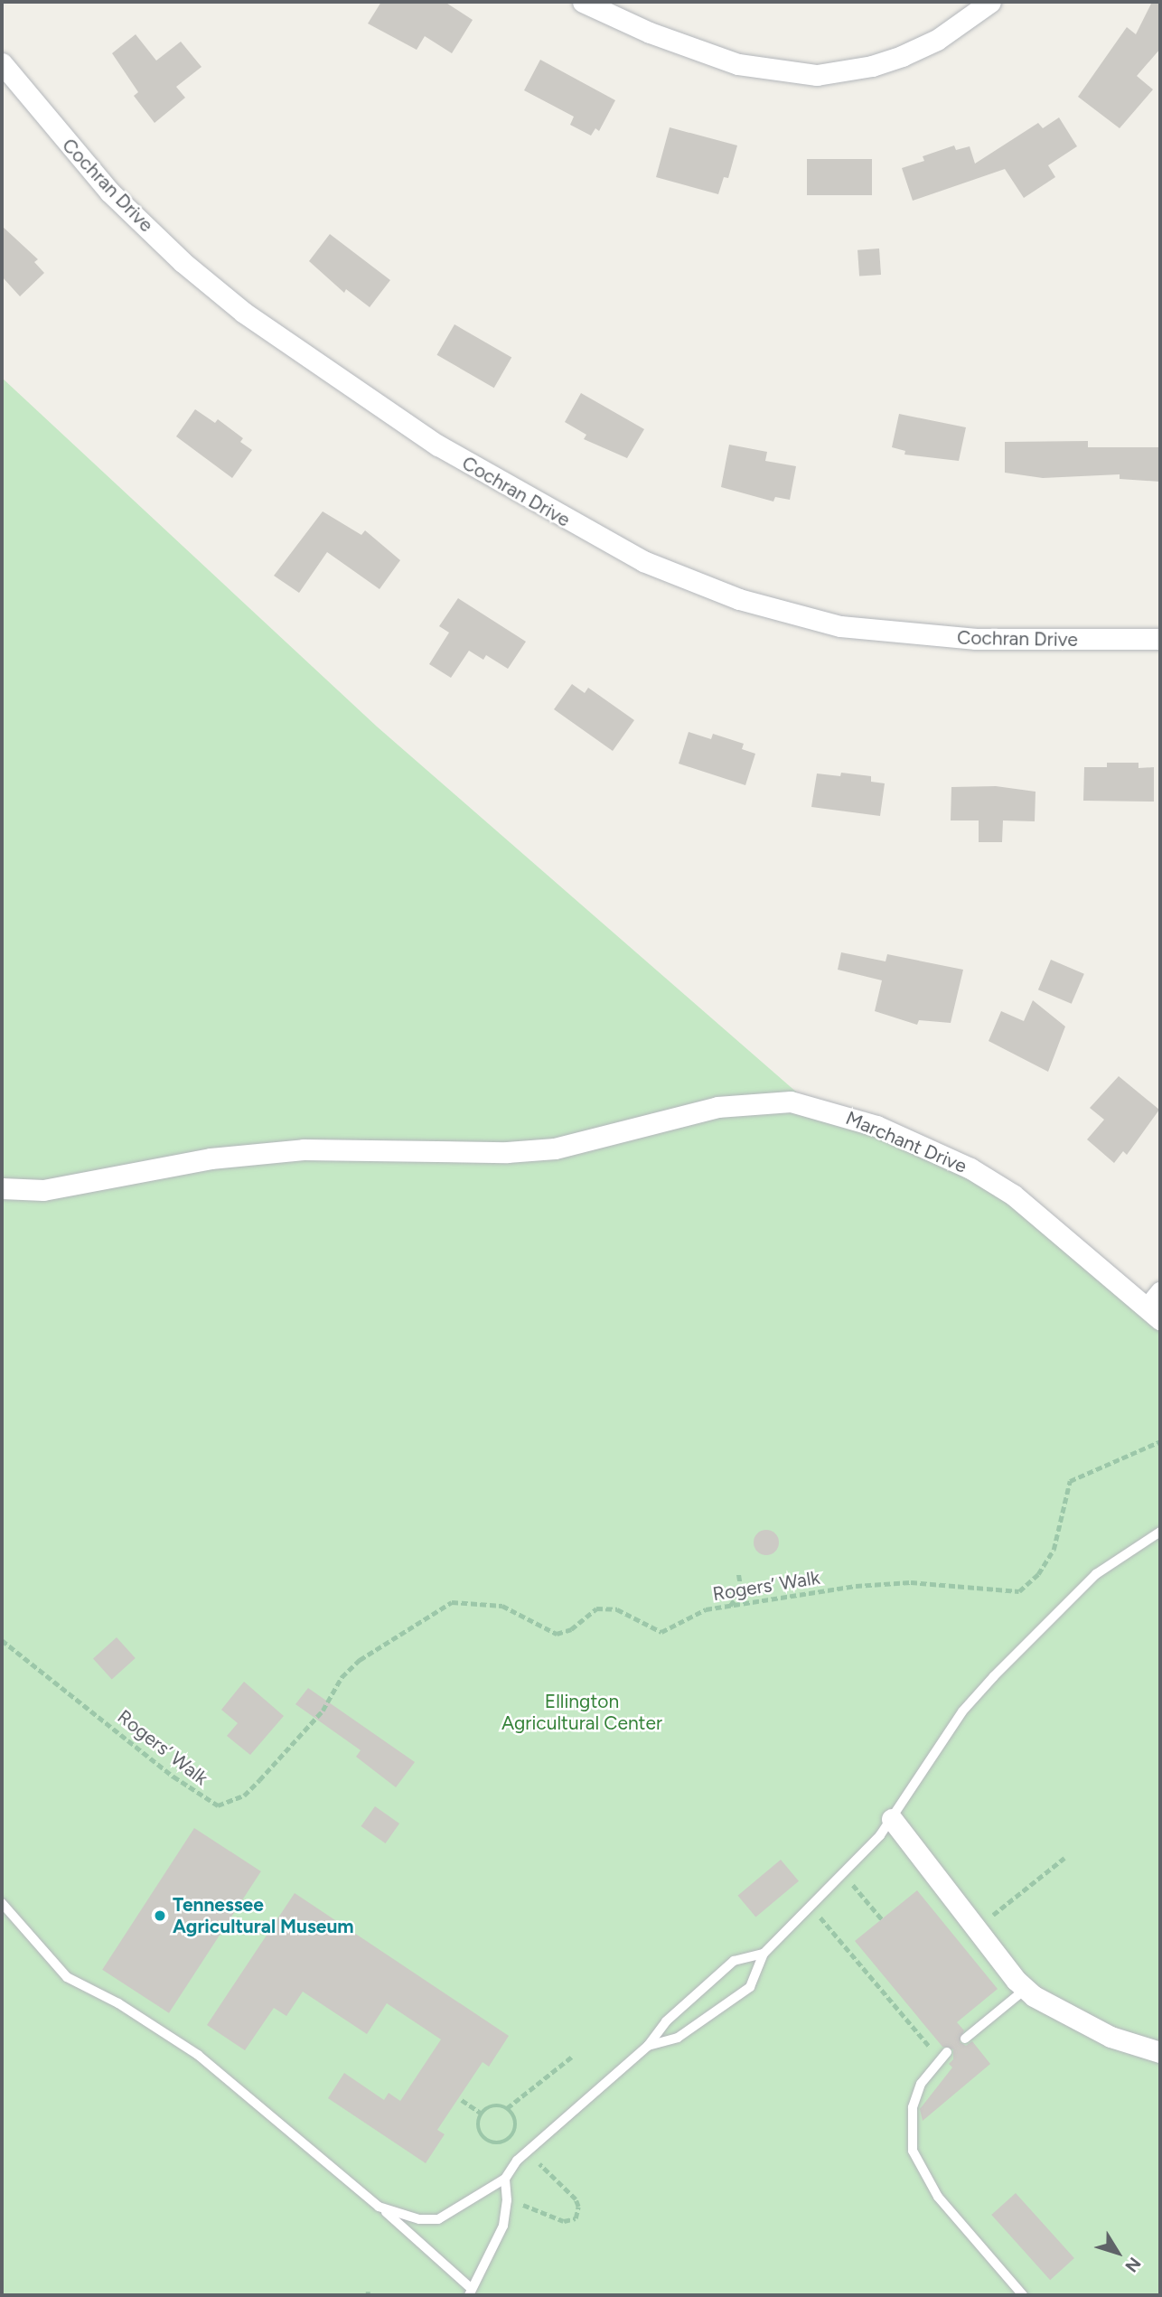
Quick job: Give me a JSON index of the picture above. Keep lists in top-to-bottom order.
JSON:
{
  "streets": {
    "street": ["Cochran Drive", "Marchant Drive"],
    "path": ["Rogers’ Walk"]
  },
  "parks": ["Ellington Agricultural Center"],
  "places": ["Tennessee Agricultural Museum"],
  "north": "bottom right"
}
